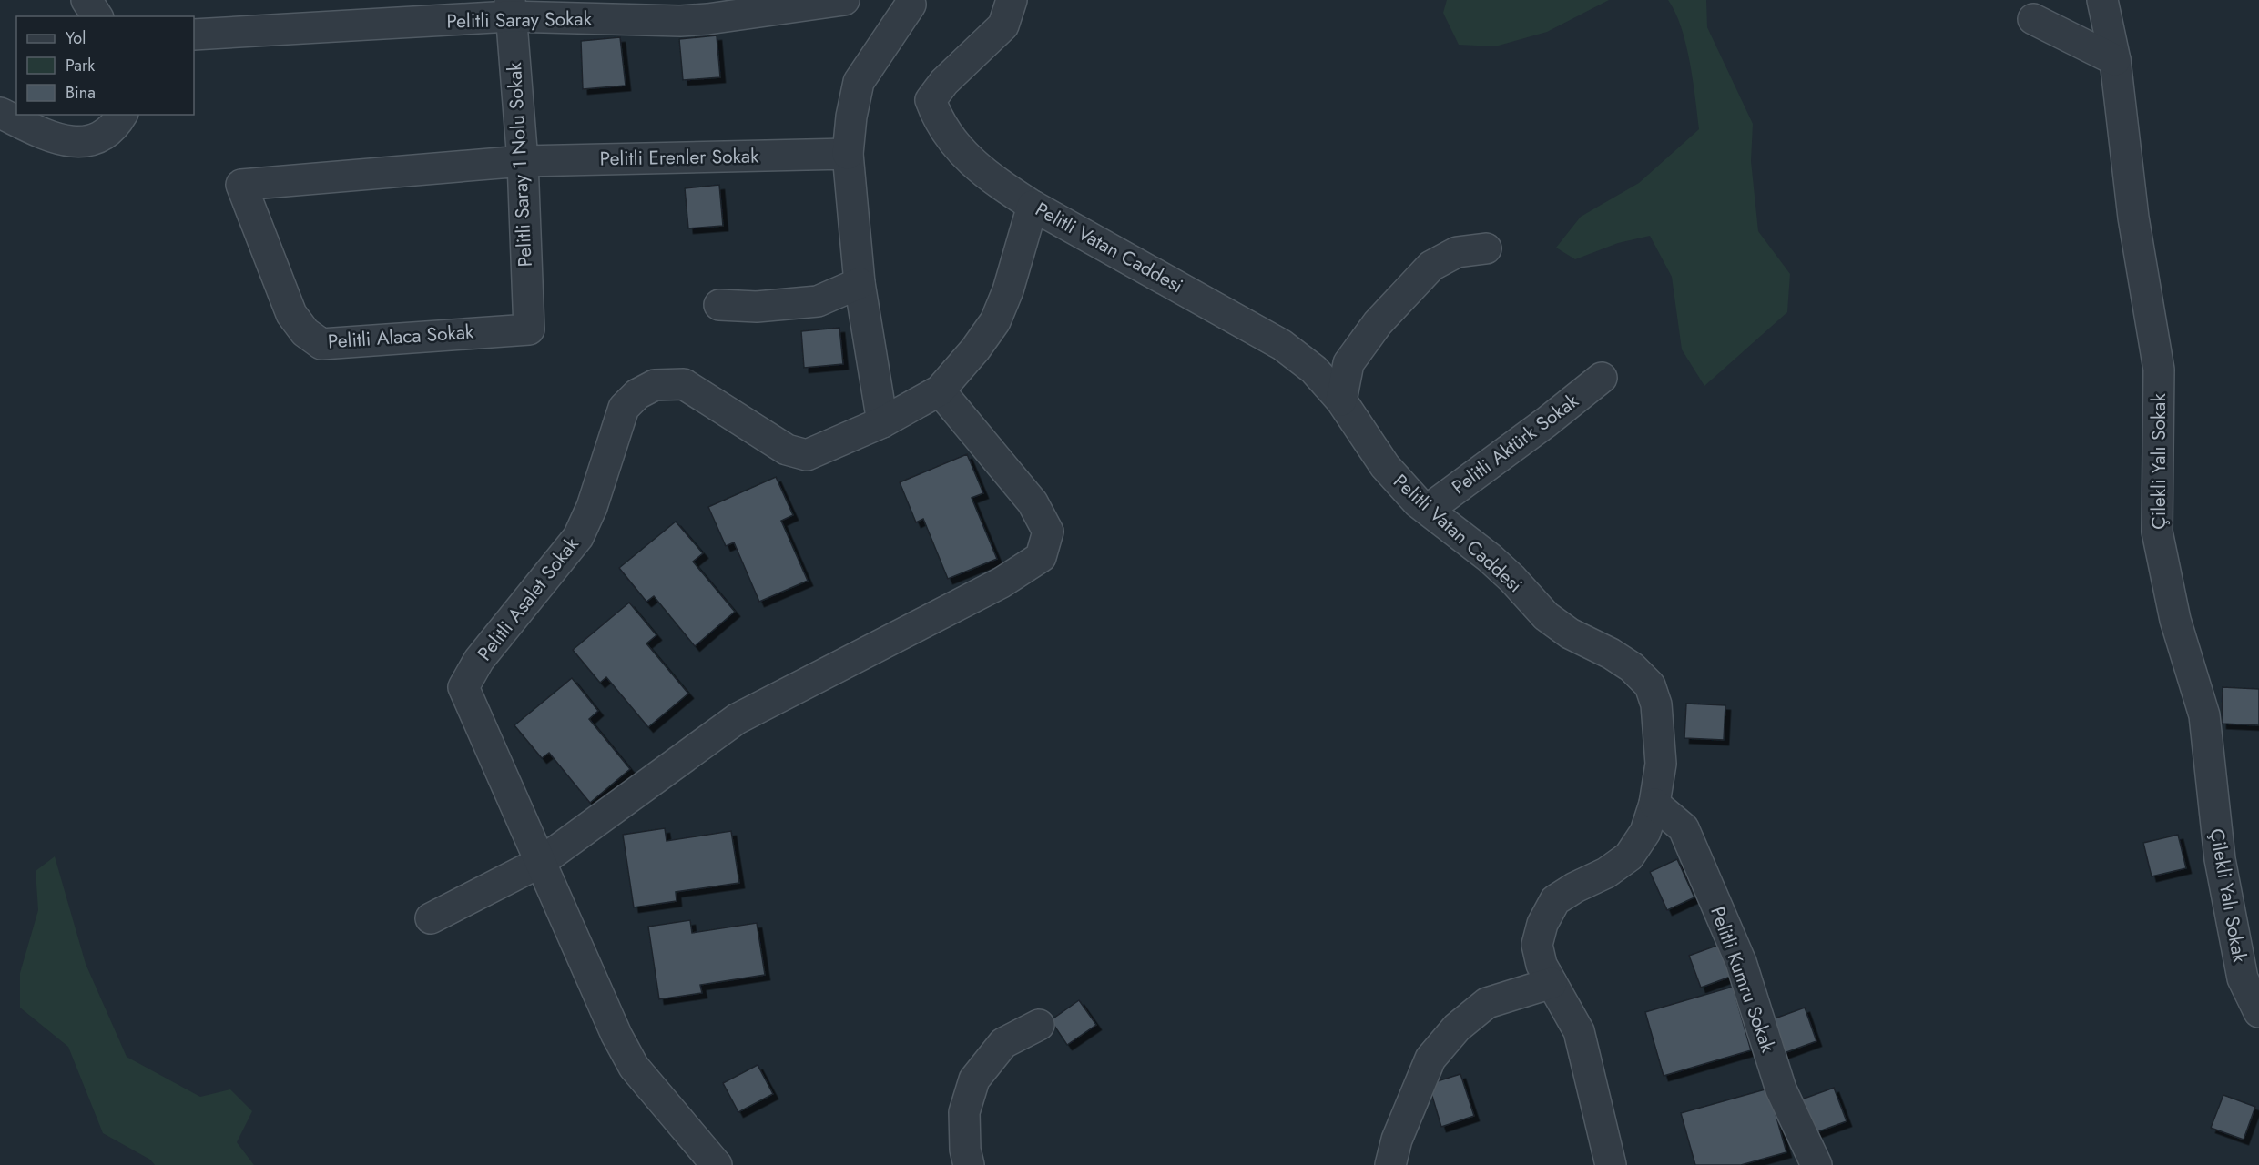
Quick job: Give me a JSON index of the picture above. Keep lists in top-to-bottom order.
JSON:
{
  "streets": {
    "street": [
      "Pelitli Saray Sokak",
      "Pelitli Erenler Sokak",
      "Pelitli Saray 1 Nolu Sokak",
      "Pelitli Vatan Caddesi",
      "Pelitli Alaca Sokak",
      "Pelitli Aktürk Sokak",
      "Çilekli Yalı Sokak",
      "Pelitli Asalet Sokak",
      "Pelitli Kumru Sokak"
    ]
  },
  "crossings": [
    ["Pelitli Saray Sokak", "Pelitli Saray 1 Nolu Sokak"],
    ["Pelitli Erenler Sokak", "Pelitli Saray 1 Nolu Sokak"],
    ["Pelitli Erenler Sokak", "Pelitli Alaca Sokak"],
    ["Pelitli Saray 1 Nolu Sokak", "Pelitli Alaca Sokak"],
    ["Pelitli Vatan Caddesi", "Pelitli Aktürk Sokak"],
    ["Pelitli Vatan Caddesi", "Pelitli Asalet Sokak"],
    ["Pelitli Vatan Caddesi", "Pelitli Kumru Sokak"]
  ],
  "legend": ["Yol", "Park", "Bina"]
}
